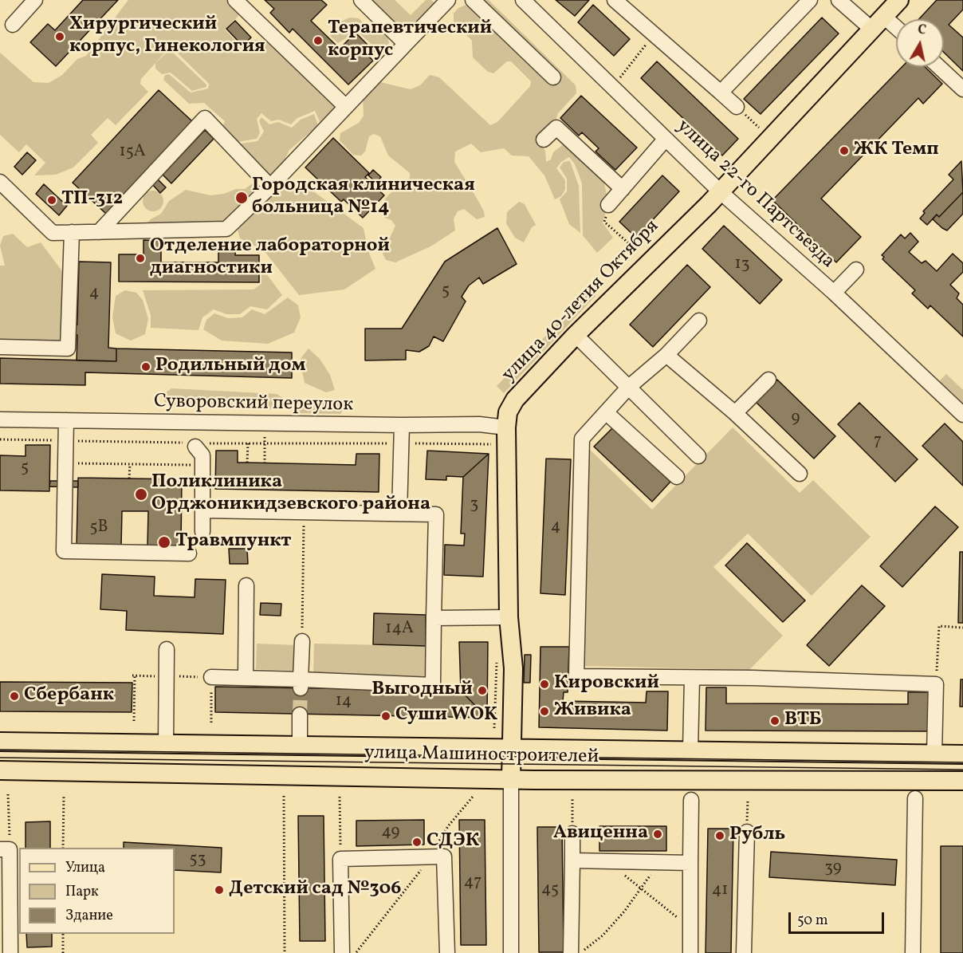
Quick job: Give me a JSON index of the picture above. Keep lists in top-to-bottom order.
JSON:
{
  "streets": {
    "main road": ["улица 40-летия Октября", "улица Машиностроителей"],
    "street": ["улица 22-го Партсъезда", "Суворовский переулок"]
  },
  "crossings": [
    ["улица 22-го Партсъезда", "улица 40-летия Октября"],
    ["улица 40-летия Октября", "Суворовский переулок"],
    ["улица 40-летия Октября", "улица Машиностроителей"]
  ],
  "places": [
    "Хирургический корпус, Гинекология",
    "Терапевтический корпус",
    "ЖК Темп",
    "Городская клиническая больница №14",
    "ТП-312",
    "Отделение лабораторной диагностики",
    "Родильный дом",
    "Поликлиника Орджоникидзевского района",
    "Травмпункт",
    "Кировский",
    "Выгодный",
    "Сбербанк",
    "Живика",
    "Суши WOK",
    "ВТБ",
    "Авиценна",
    "Рубль",
    "СДЭК",
    "Детский сад №306"
  ],
  "house_numbers": [
    "15А",
    "13",
    "5",
    "4",
    "9",
    "7",
    "5",
    "3",
    "4",
    "5В",
    "14А",
    "14",
    "49",
    "53",
    "39",
    "47",
    "45",
    "41"
  ],
  "legend": ["Улица", "Парк", "Здание"],
  "scale_bar": "50 m",
  "north": "top"
}
